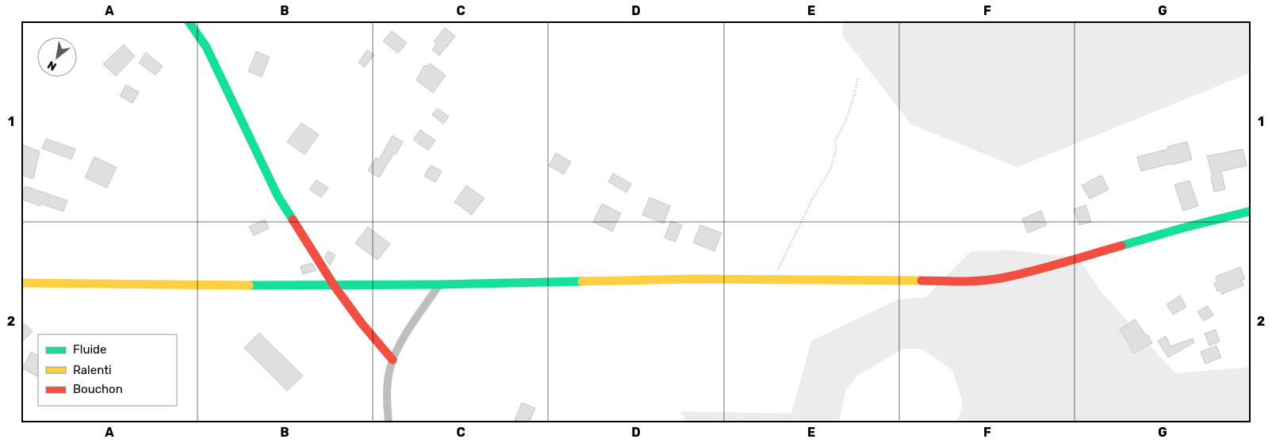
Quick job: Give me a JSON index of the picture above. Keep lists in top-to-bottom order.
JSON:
{
  "legend": ["Fluide", "Ralenti", "Bouchon"],
  "north": "bottom left",
  "grid": {
    "columns": [
      "A",
      "B",
      "C",
      "D",
      "E",
      "F",
      "G"
    ],
    "rows": ["1", "2"]
  }
}
